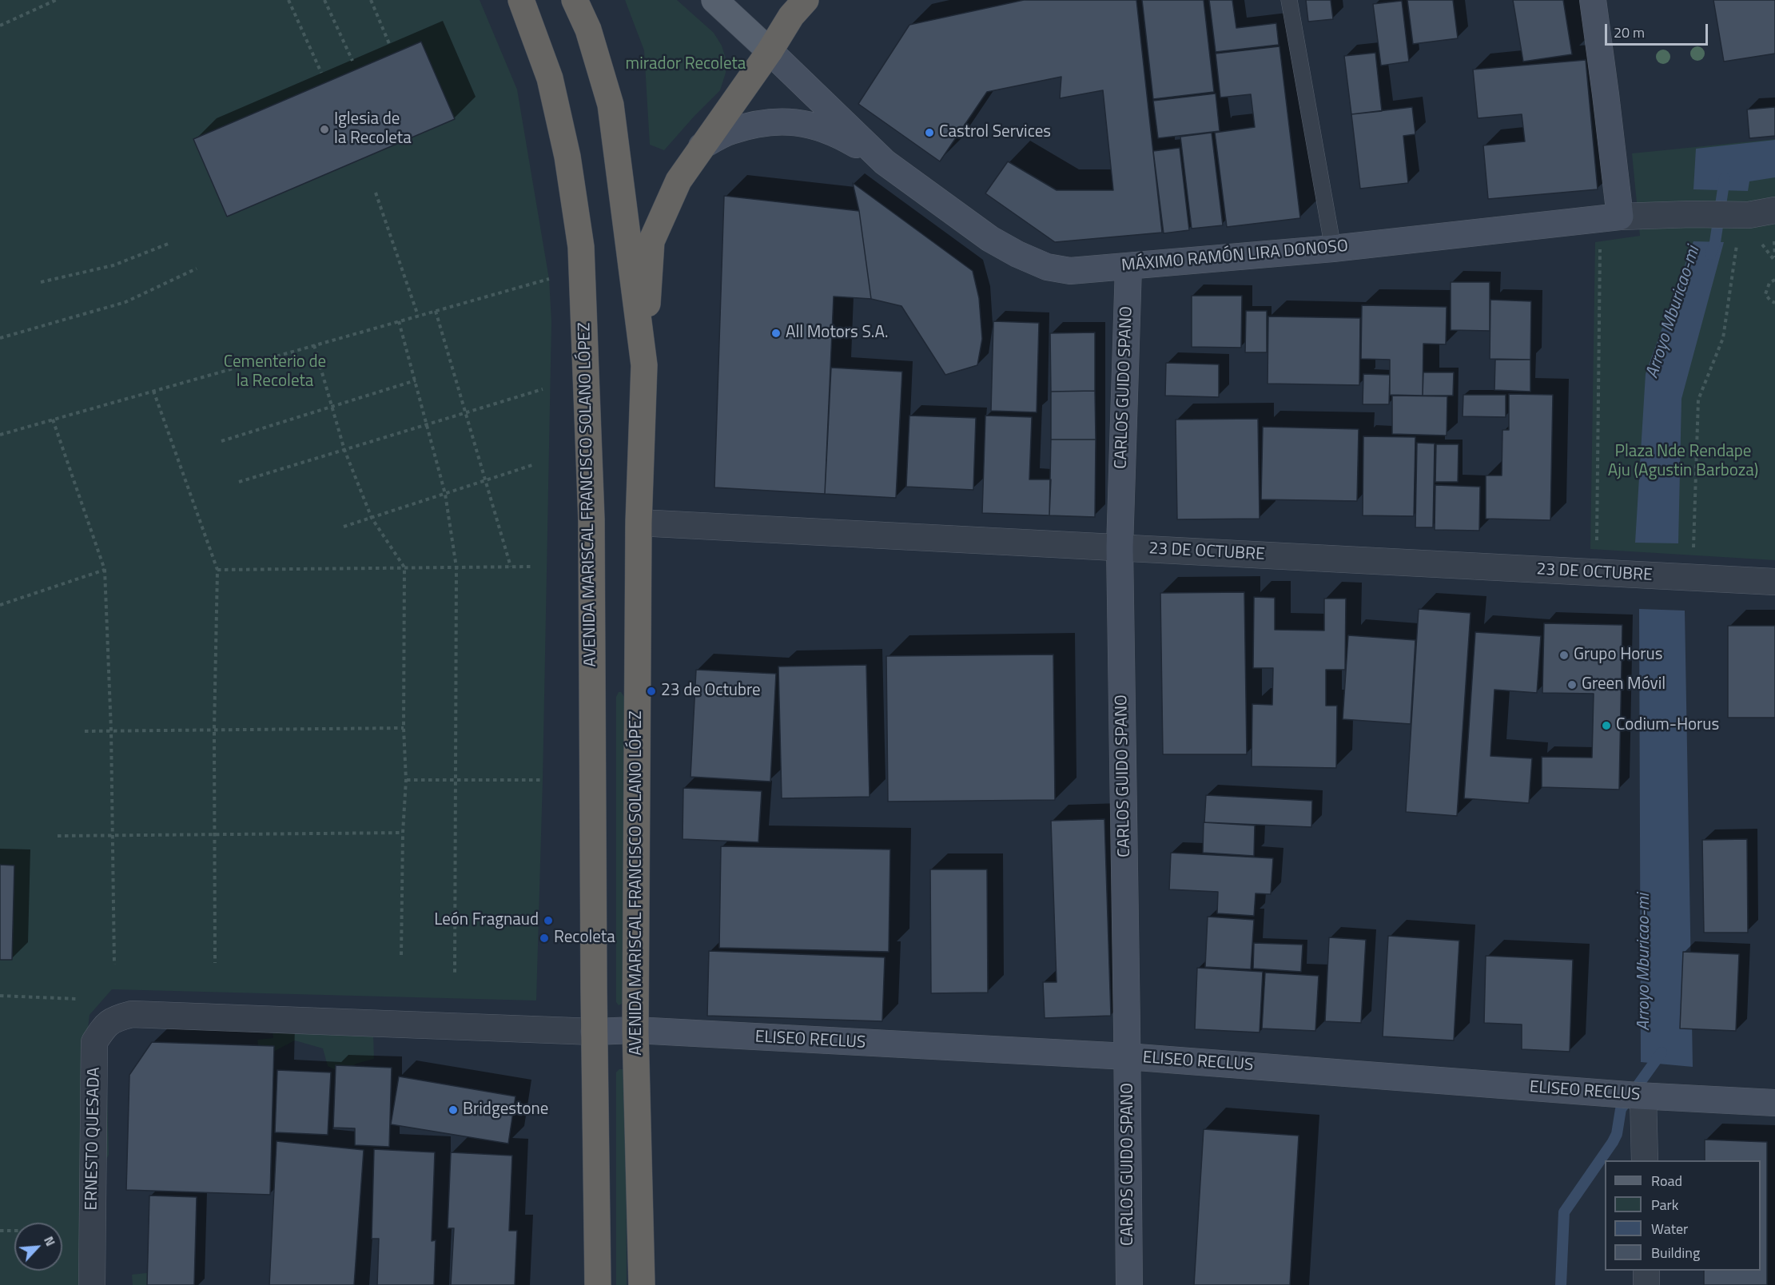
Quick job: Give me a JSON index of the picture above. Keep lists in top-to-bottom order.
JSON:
{
  "streets": {
    "highway": ["AVENIDA MARISCAL FRANCISCO SOLANO LÓPEZ"],
    "main road": ["MÁXIMO RAMÓN LIRA DONOSO", "CARLOS GUIDO SPANO", "ELISEO RECLUS"],
    "street": ["23 DE OCTUBRE", "ERNESTO QUESADA"]
  },
  "crossings": [
    ["MÁXIMO RAMÓN LIRA DONOSO", "CARLOS GUIDO SPANO"],
    ["CARLOS GUIDO SPANO", "23 DE OCTUBRE"],
    ["CARLOS GUIDO SPANO", "ELISEO RECLUS"],
    ["AVENIDA MARISCAL FRANCISCO SOLANO LÓPEZ", "23 DE OCTUBRE"],
    ["AVENIDA MARISCAL FRANCISCO SOLANO LÓPEZ", "ELISEO RECLUS"],
    ["AVENIDA MARISCAL FRANCISCO SOLANO LÓPEZ", "ERNESTO QUESADA"]
  ],
  "water": ["Arroyo Mburicao-mi"],
  "parks": ["mirador Recoleta", "Cementerio de la Recoleta", "Plaza Nde Rendape Aju (Agustin Barboza)"],
  "places": [
    "Iglesia de la Recoleta",
    "Castrol Services",
    "All Motors S.A.",
    "Grupo Horus",
    "Green Móvil",
    "23 de Octubre",
    "Codium-Horus",
    "León Fragnaud",
    "Recoleta",
    "Bridgestone"
  ],
  "legend": [
    "Road",
    "Park",
    "Water",
    "Building"
  ],
  "scale_bar": "20 m",
  "north": "top right"
}
